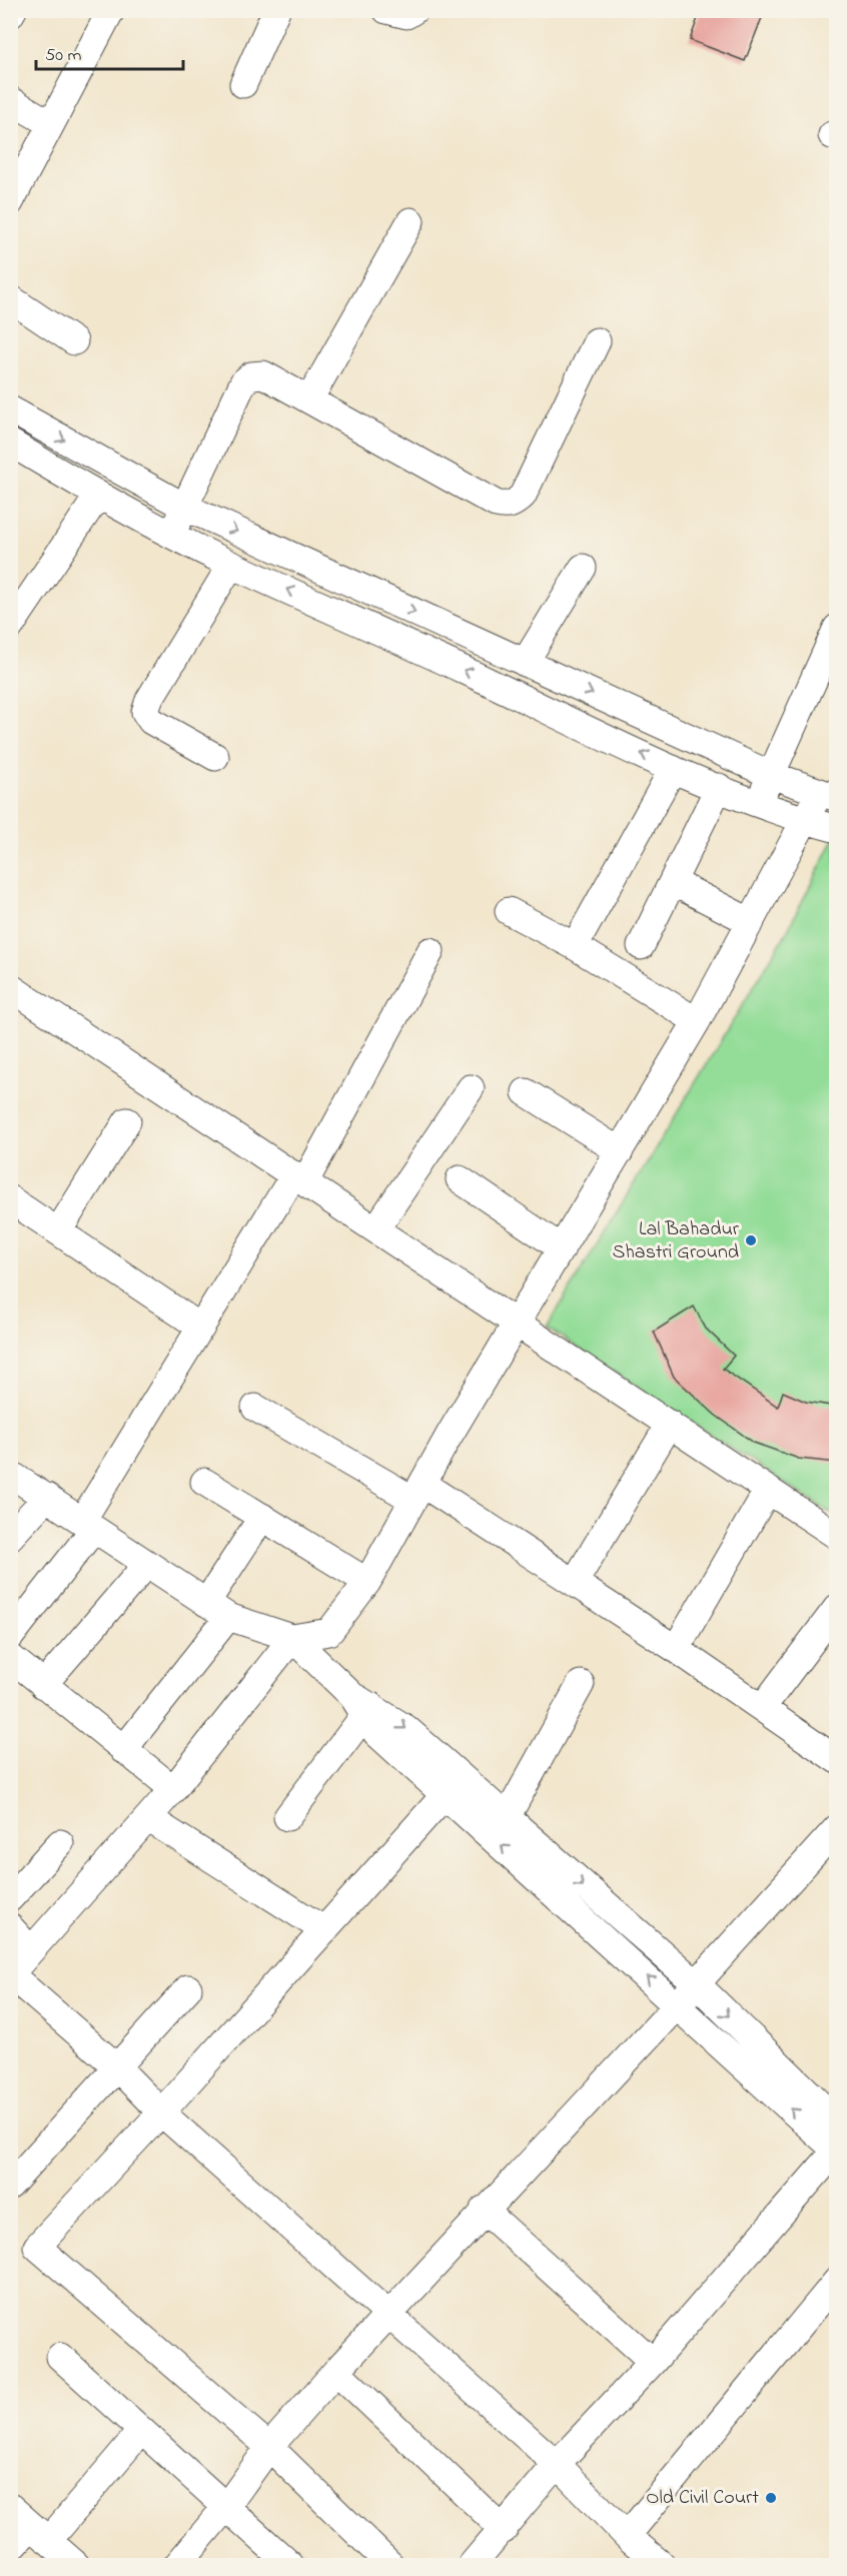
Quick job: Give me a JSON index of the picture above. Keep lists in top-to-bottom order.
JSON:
{
  "places": ["Lal Bahadur Shastri Ground", "Old Civil Court"],
  "scale_bar": "50 m"
}
